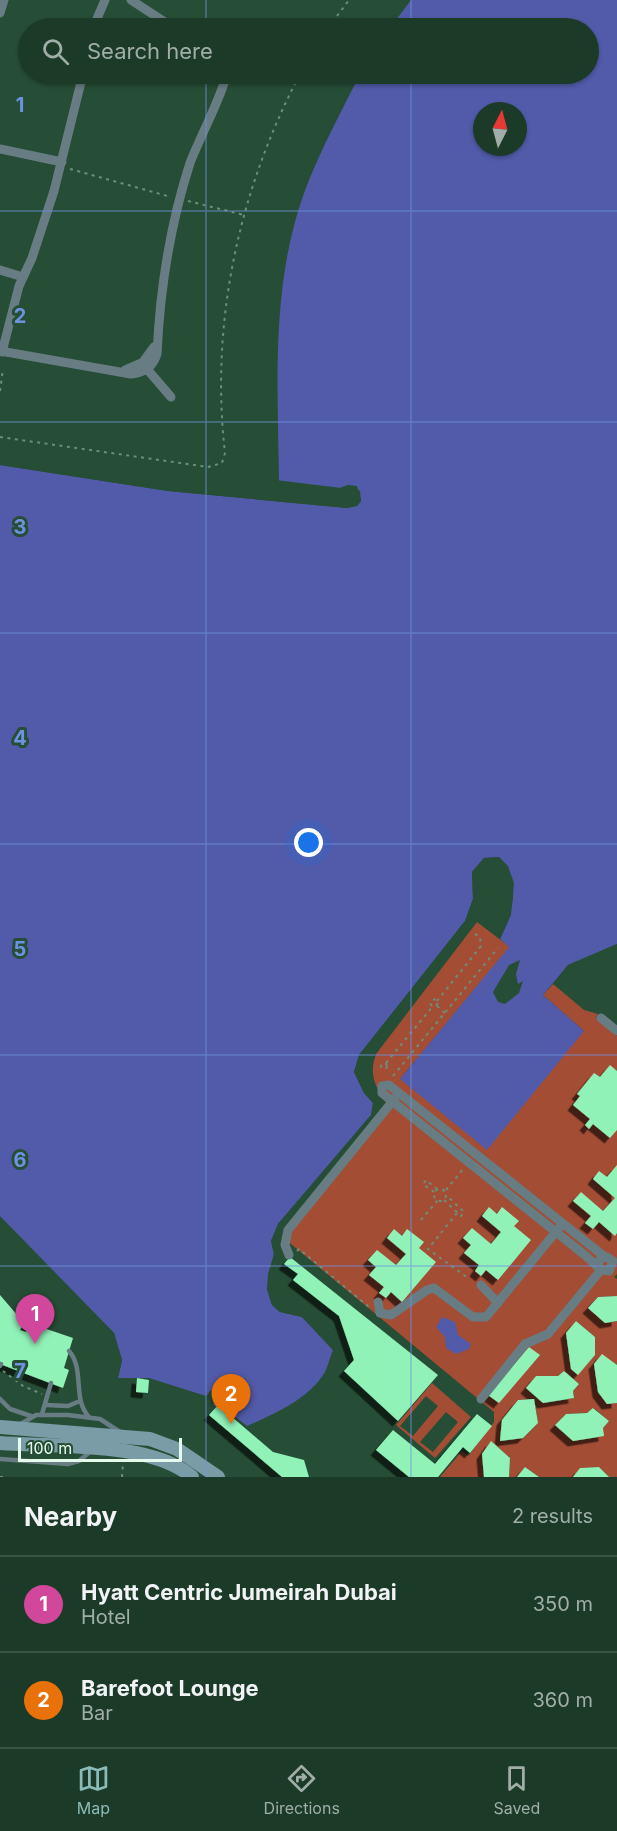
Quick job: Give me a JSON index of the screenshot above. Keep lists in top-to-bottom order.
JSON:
{
  "scale_bar": "100 m",
  "north": "top",
  "page": {
    "search": "Search here",
    "pins": ["1", "2"],
    "scale": "100 m",
    "heading": ["Nearby", "2 results"],
    "list": [
      {
        "mark": "1",
        "name": "Hyatt Centric Jumeirah Dubai",
        "note": "Hotel",
        "value": "350 m"
      },
      {
        "mark": "2",
        "name": "Barefoot Lounge",
        "note": "Bar",
        "value": "360 m"
      }
    ],
    "nav": ["Map", "Directions", "Saved"]
  },
  "grid": {
    "rows": [
      "1",
      "2",
      "3",
      "4",
      "5",
      "6",
      "7"
    ]
  }
}
